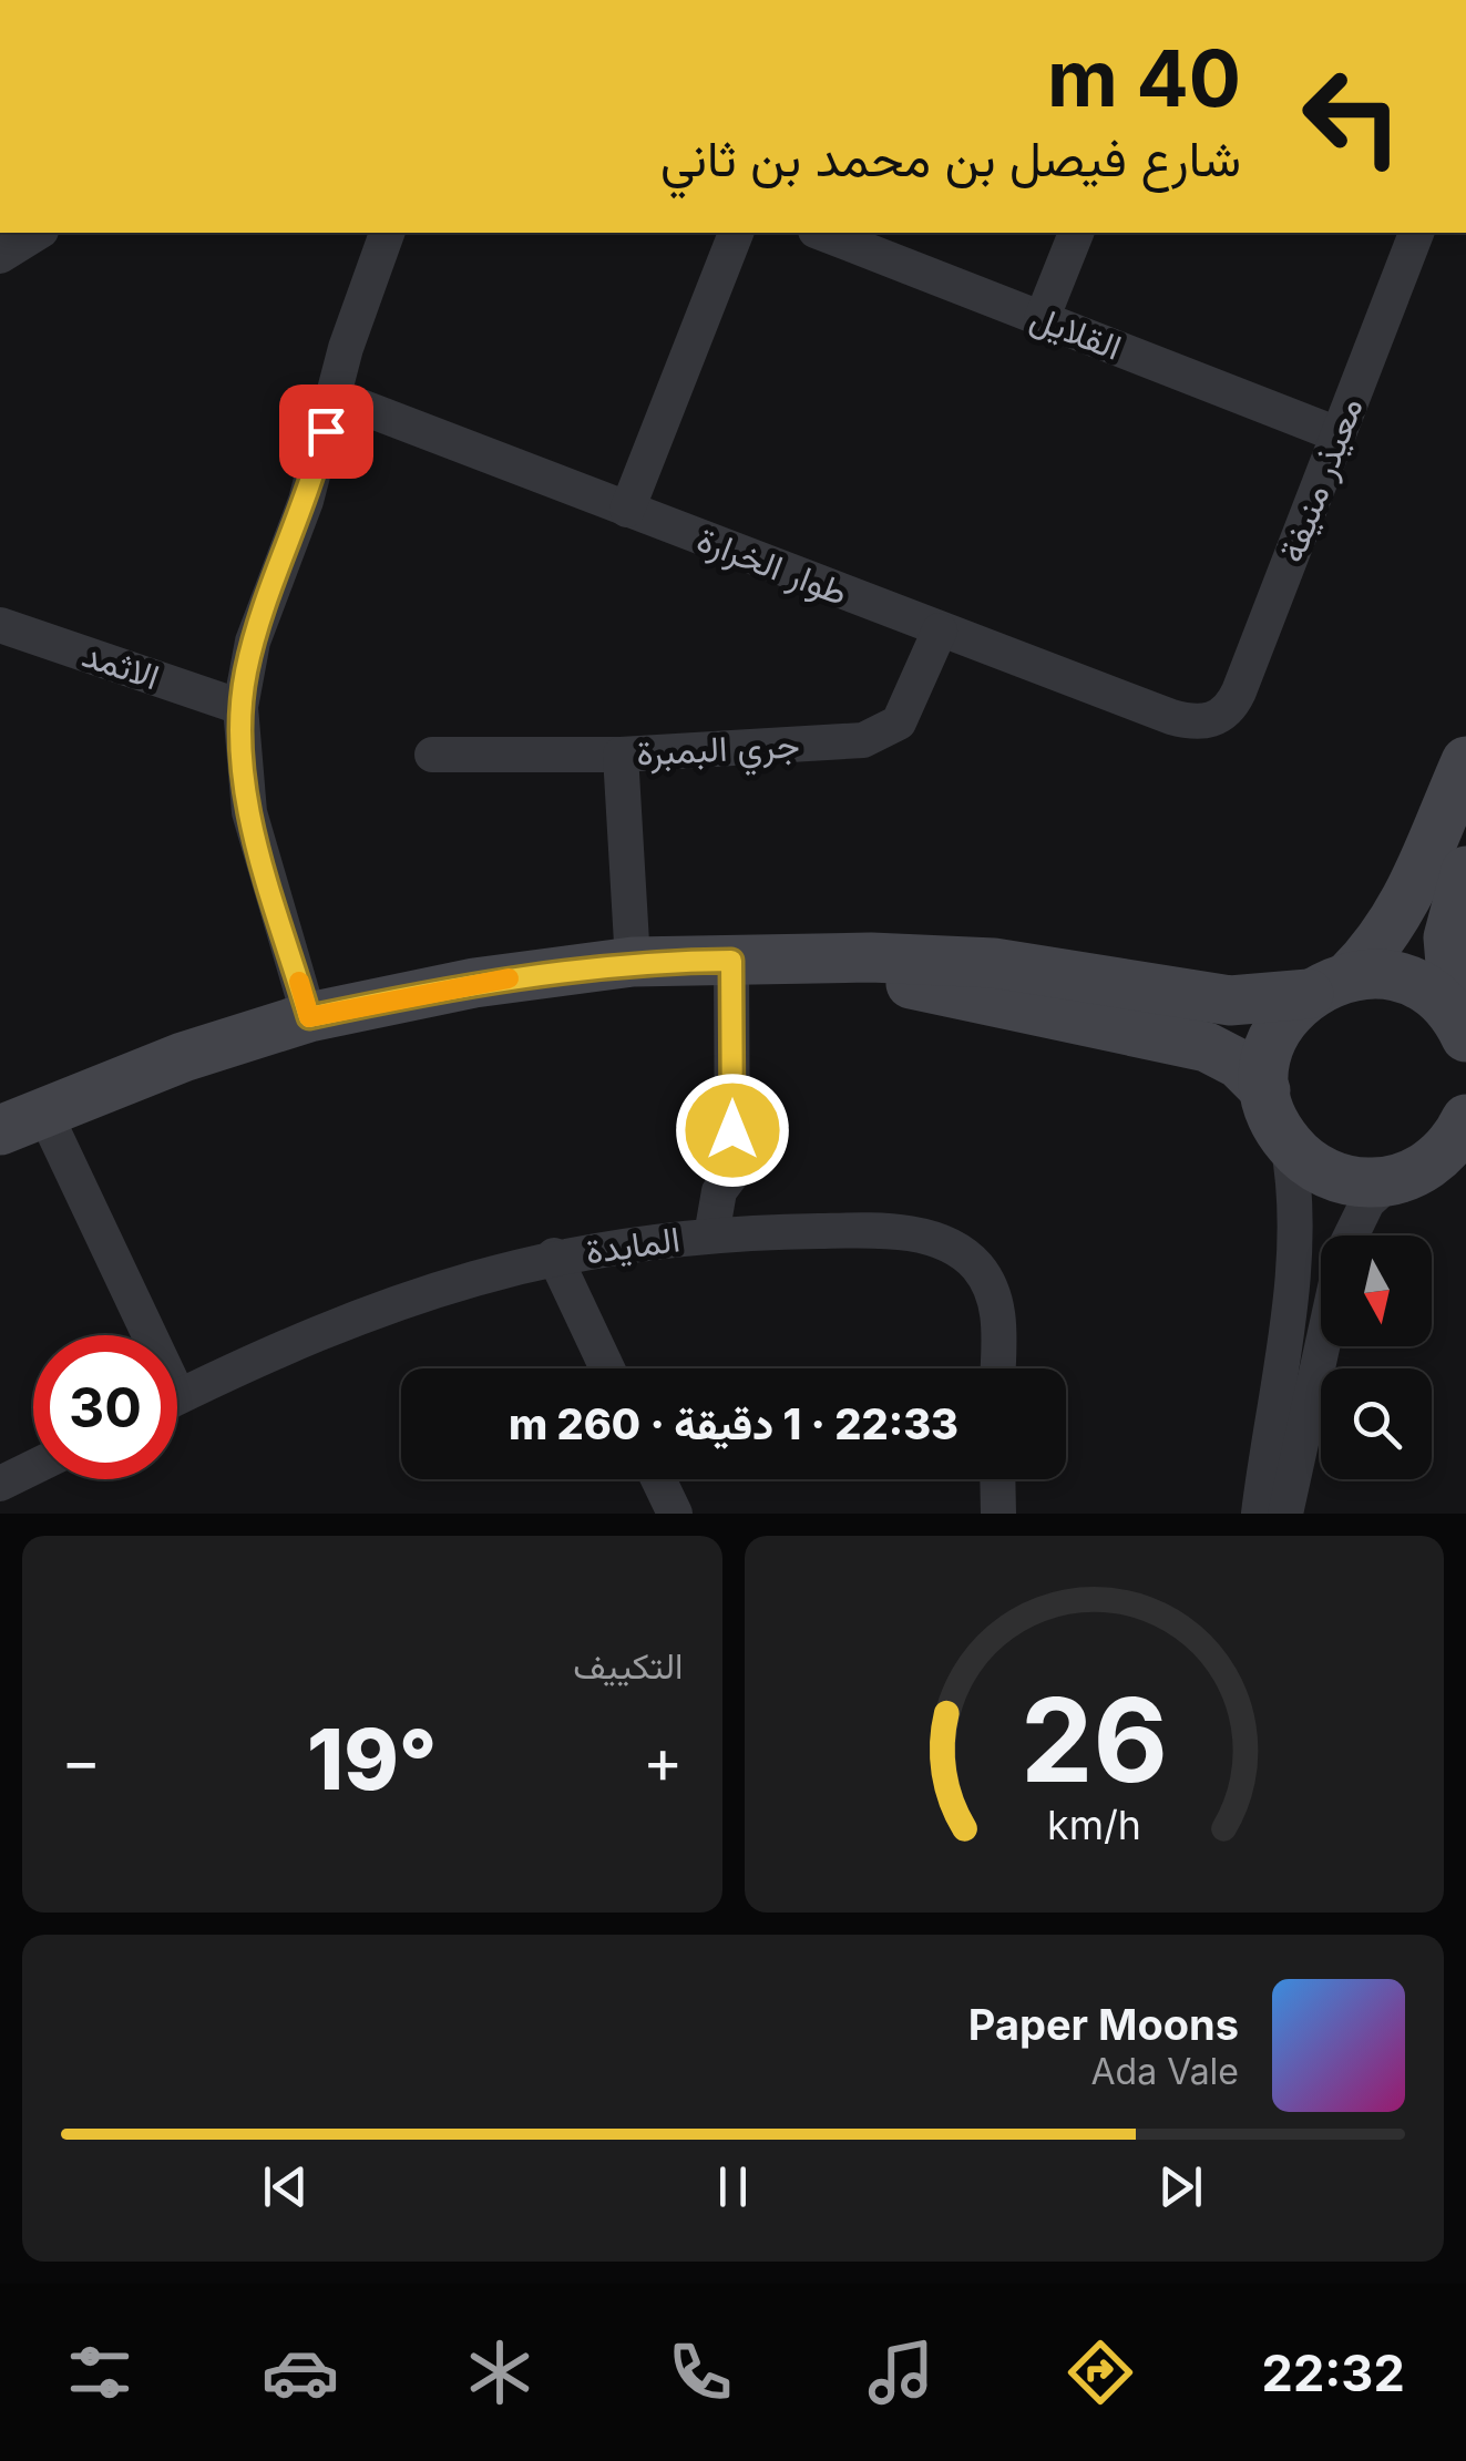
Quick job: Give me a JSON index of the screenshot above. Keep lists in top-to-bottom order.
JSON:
{
  "streets": {
    "street": [
      "القلايل",
      "معيذر منيفة",
      "طوار الخرارة",
      "الاثمد",
      "جري البمبرة",
      "المايدة"
    ]
  },
  "crossings": [
    ["القلايل", "معيذر منيفة"],
    ["معيذر منيفة", "طوار الخرارة"],
    ["طوار الخرارة", "جري البمبرة"]
  ],
  "north": "bottom",
  "page": {
    "turn": ["40 m", "شارع فيصل بن محمد بن ثاني"],
    "limit": "30",
    "trip": "22:33 · 1 دقيقة · 260 m",
    "tile": "التكييف",
    "heat": ["−", "19°", "+"],
    "song": ["Paper Moons", "Ada Vale"],
    "tabs": "22:32",
    "gauge": ["26", "km/h"]
  }
}
